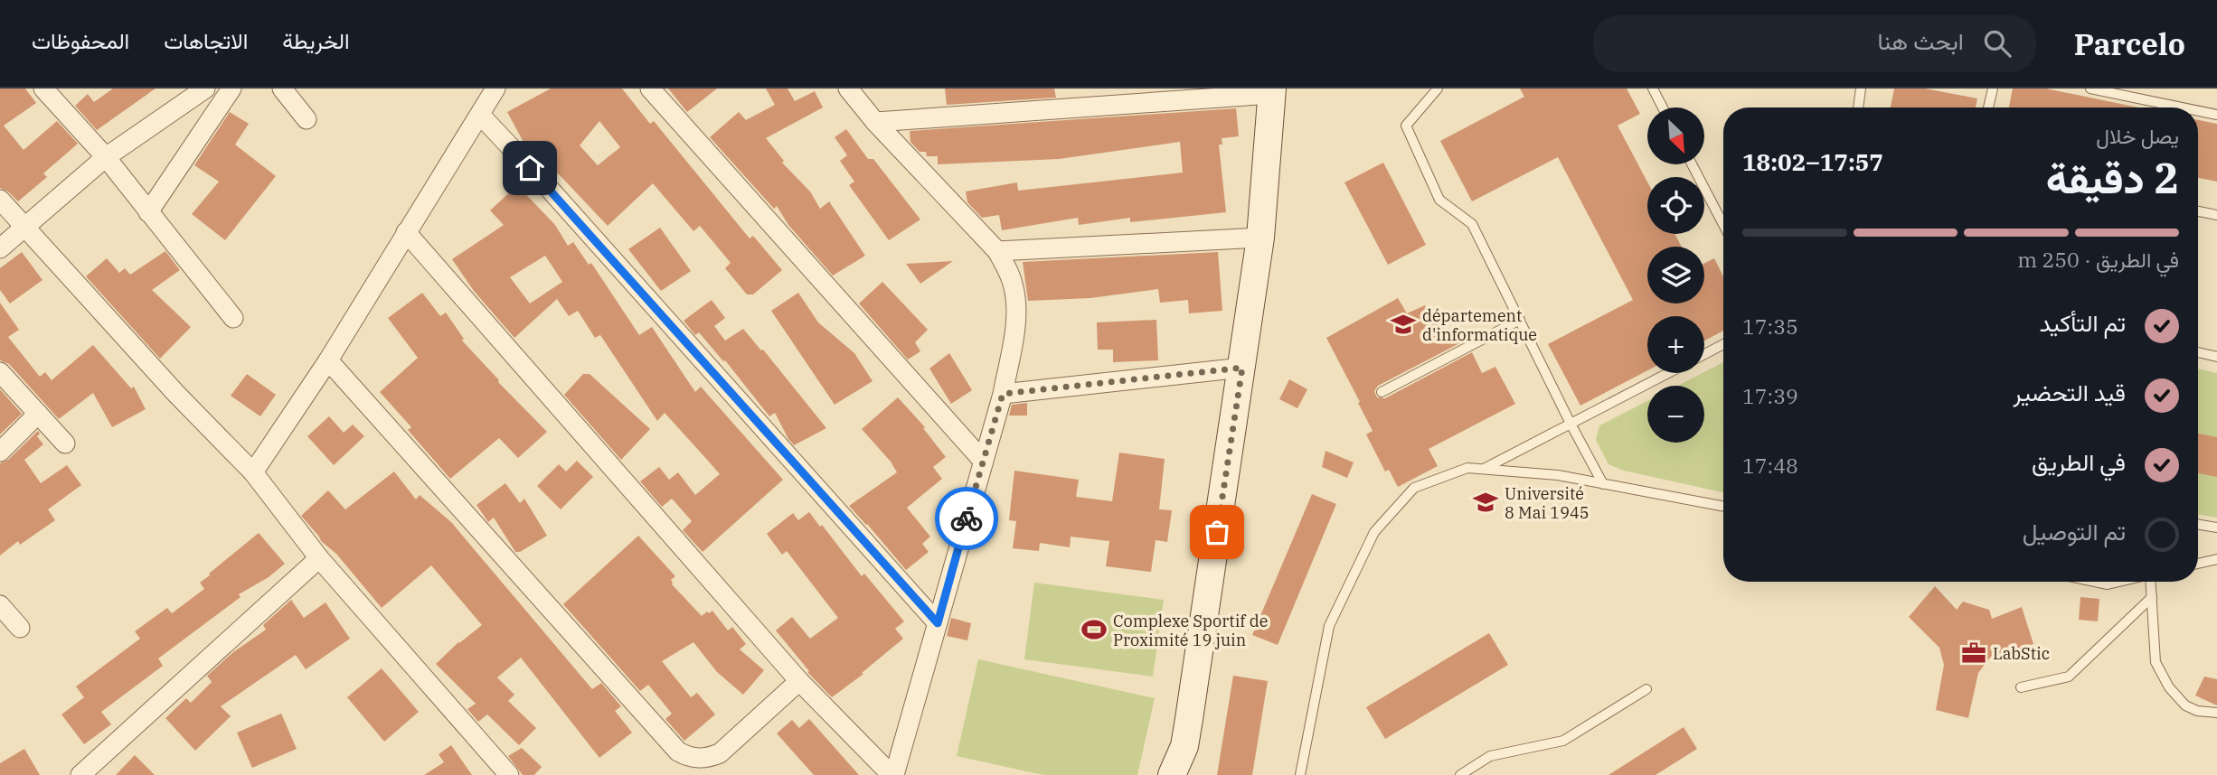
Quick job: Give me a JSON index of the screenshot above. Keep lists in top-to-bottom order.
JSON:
{
  "places": {
    "school or university": ["département d'informatique", "Université 8 Mai 1945"],
    "sports": ["Complexe Sportif de Proximité 19 juin"],
    "office": ["LabStic"]
  },
  "north": "bottom right",
  "page": {
    "header": "Parcelo",
    "search": "ابحث هنا",
    "nav": ["الخريطة", "الاتجاهات", "المحفوظات"],
    "map_buttons": ["+", "−"],
    "heading": ["2 دقيقة", "يصل خلال", "17:57–18:02"],
    "bar": "في الطريق · 250 m",
    "list": [
      ["تم التأكيد", "17:35"],
      ["قيد التحضير", "17:39"],
      ["في الطريق", "17:48"],
      "تم التوصيل"
    ]
  }
}
